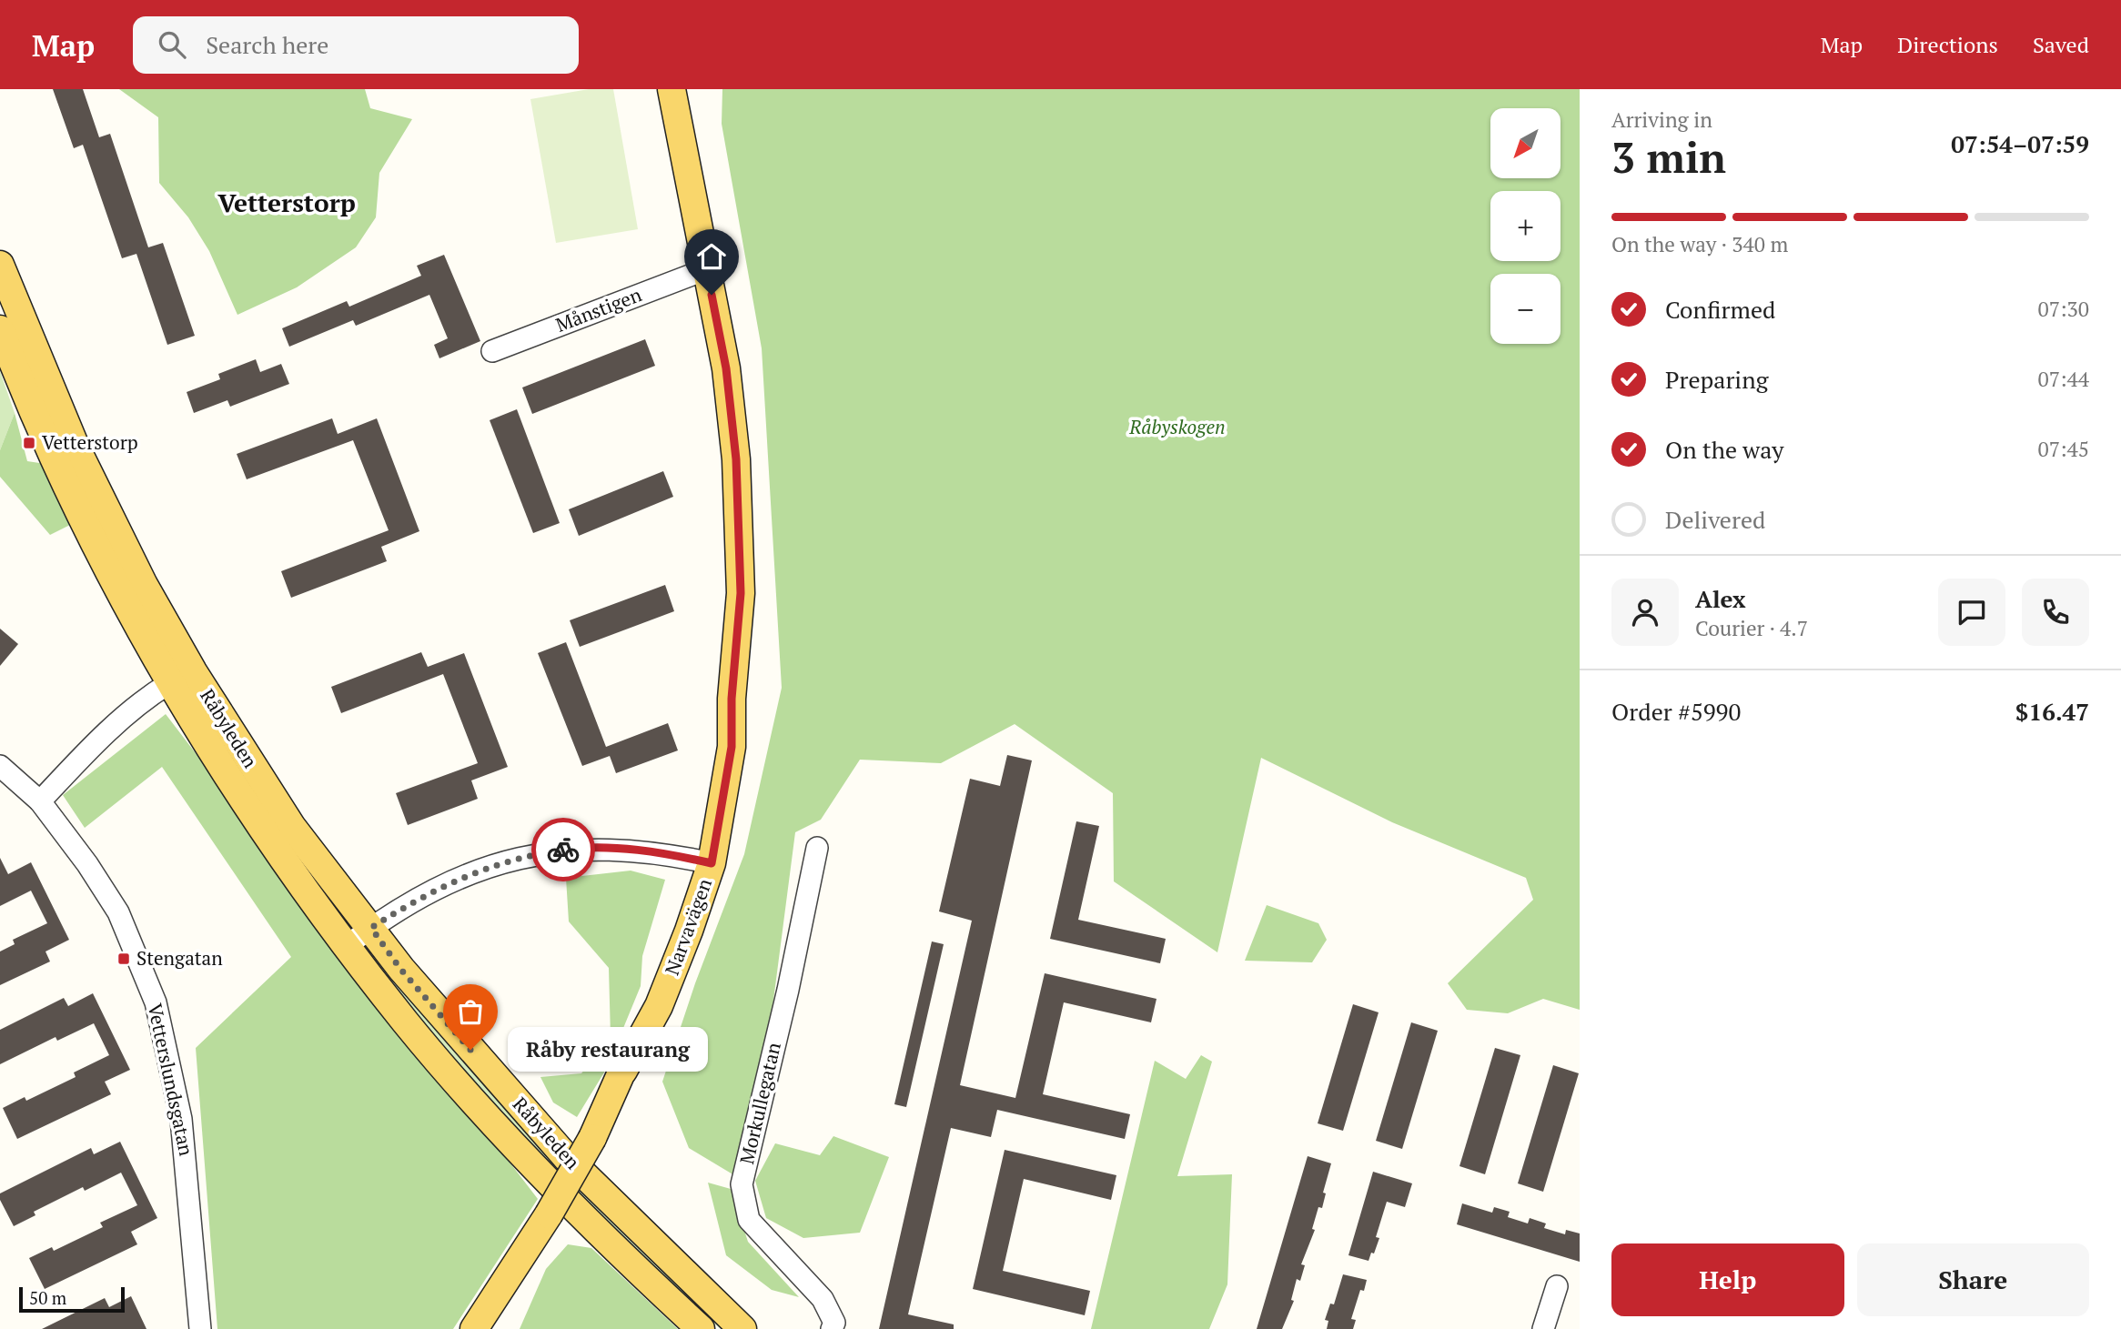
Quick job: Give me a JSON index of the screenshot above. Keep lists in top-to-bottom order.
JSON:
{
  "streets": {
    "main road": ["Råbyleden", "Narvavägen"],
    "street": ["Månstigen", "Vetterslundsgatan", "Morkullegatan"]
  },
  "crossings": [
    ["Månstigen", "Narvavägen"]
  ],
  "districts": ["Vetterstorp"],
  "parks": ["Råbyskogen"],
  "places": {
    "transit": ["Vetterstorp", "Stengatan"],
    "other": ["Råby restaurang"]
  },
  "scale_bar": "50 m",
  "north": "bottom left",
  "page": {
    "header": "Map",
    "search": "Search here",
    "nav": ["Map", "Directions", "Saved"],
    "heading": ["3 min", "Arriving in", "07:54–07:59"],
    "panel": [
      "Alex",
      "Courier · 4.7",
      "Order #5990",
      "$16.47"
    ],
    "map_buttons": ["+", "−"],
    "bar": "On the way · 340 m",
    "list": [
      ["Confirmed", "07:30"],
      ["Preparing", "07:44"],
      ["On the way", "07:45"],
      "Delivered"
    ],
    "bubble": "Råby restaurang",
    "buttons": ["Help", "Share"],
    "scale": "50 m"
  }
}
